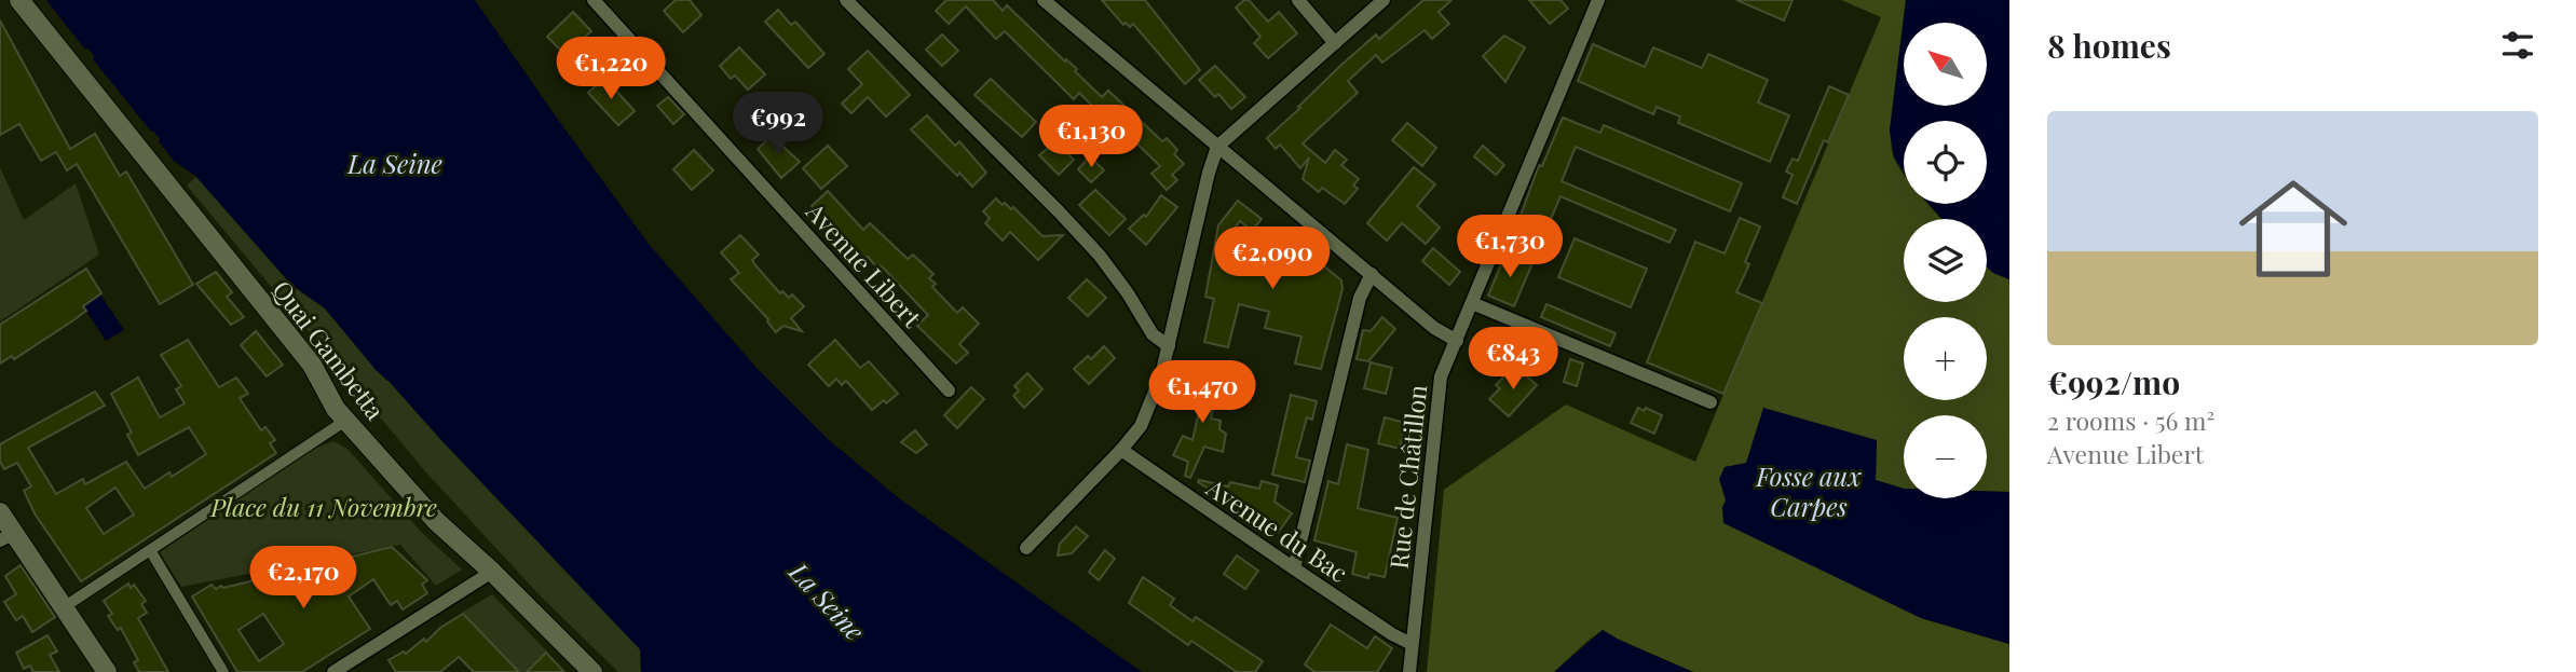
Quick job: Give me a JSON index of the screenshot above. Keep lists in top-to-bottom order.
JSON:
{
  "streets": {
    "main road": ["Quai Gambetta"],
    "street": ["Avenue Libert", "Rue de Châtillon", "Avenue du Bac"]
  },
  "crossings": [
    ["Rue de Châtillon", "Avenue du Bac"]
  ],
  "water": ["La Seine", "Fosse aux Carpes"],
  "parks": ["Place du 11 Novembre"],
  "north": "top left",
  "page": {
    "heading": "8 homes",
    "map_buttons": ["+", "−"],
    "price": [
      "€1,220",
      "€992",
      "€1,130",
      "€1,730",
      "€2,090",
      "€843",
      "€1,470",
      "€2,170"
    ],
    "list": [
      {
        "name": "€992/mo",
        "note": "2 rooms · 56 m² · Avenue Libert"
      }
    ]
  }
}
